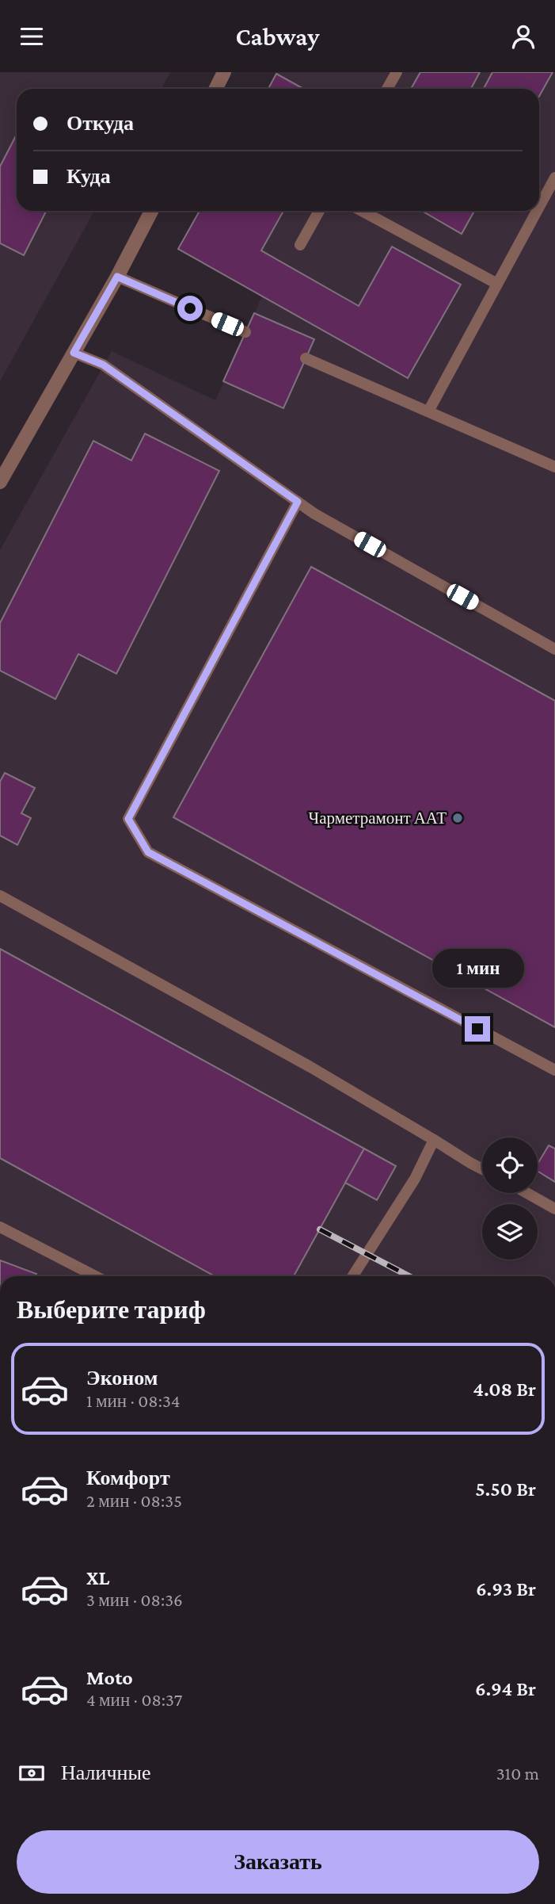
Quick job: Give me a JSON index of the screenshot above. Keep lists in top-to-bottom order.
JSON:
{
  "places": ["Чарметрамонт ААТ"],
  "page": {
    "header": "Cabway",
    "banner": ["Откуда", "Куда"],
    "bubble": "1 мин",
    "heading": "Выберите тариф",
    "list": [
      {
        "name": "Эконом",
        "note": "1 мин · 08:34",
        "value": "4.08 Br"
      },
      {
        "name": "Комфорт",
        "note": "2 мин · 08:35",
        "value": "5.50 Br"
      },
      {
        "name": "XL",
        "note": "3 мин · 08:36",
        "value": "6.93 Br"
      },
      {
        "name": "Moto",
        "note": "4 мин · 08:37",
        "value": "6.94 Br"
      }
    ],
    "pay": ["Наличные", "310 m"],
    "buttons": "Заказать"
  }
}
